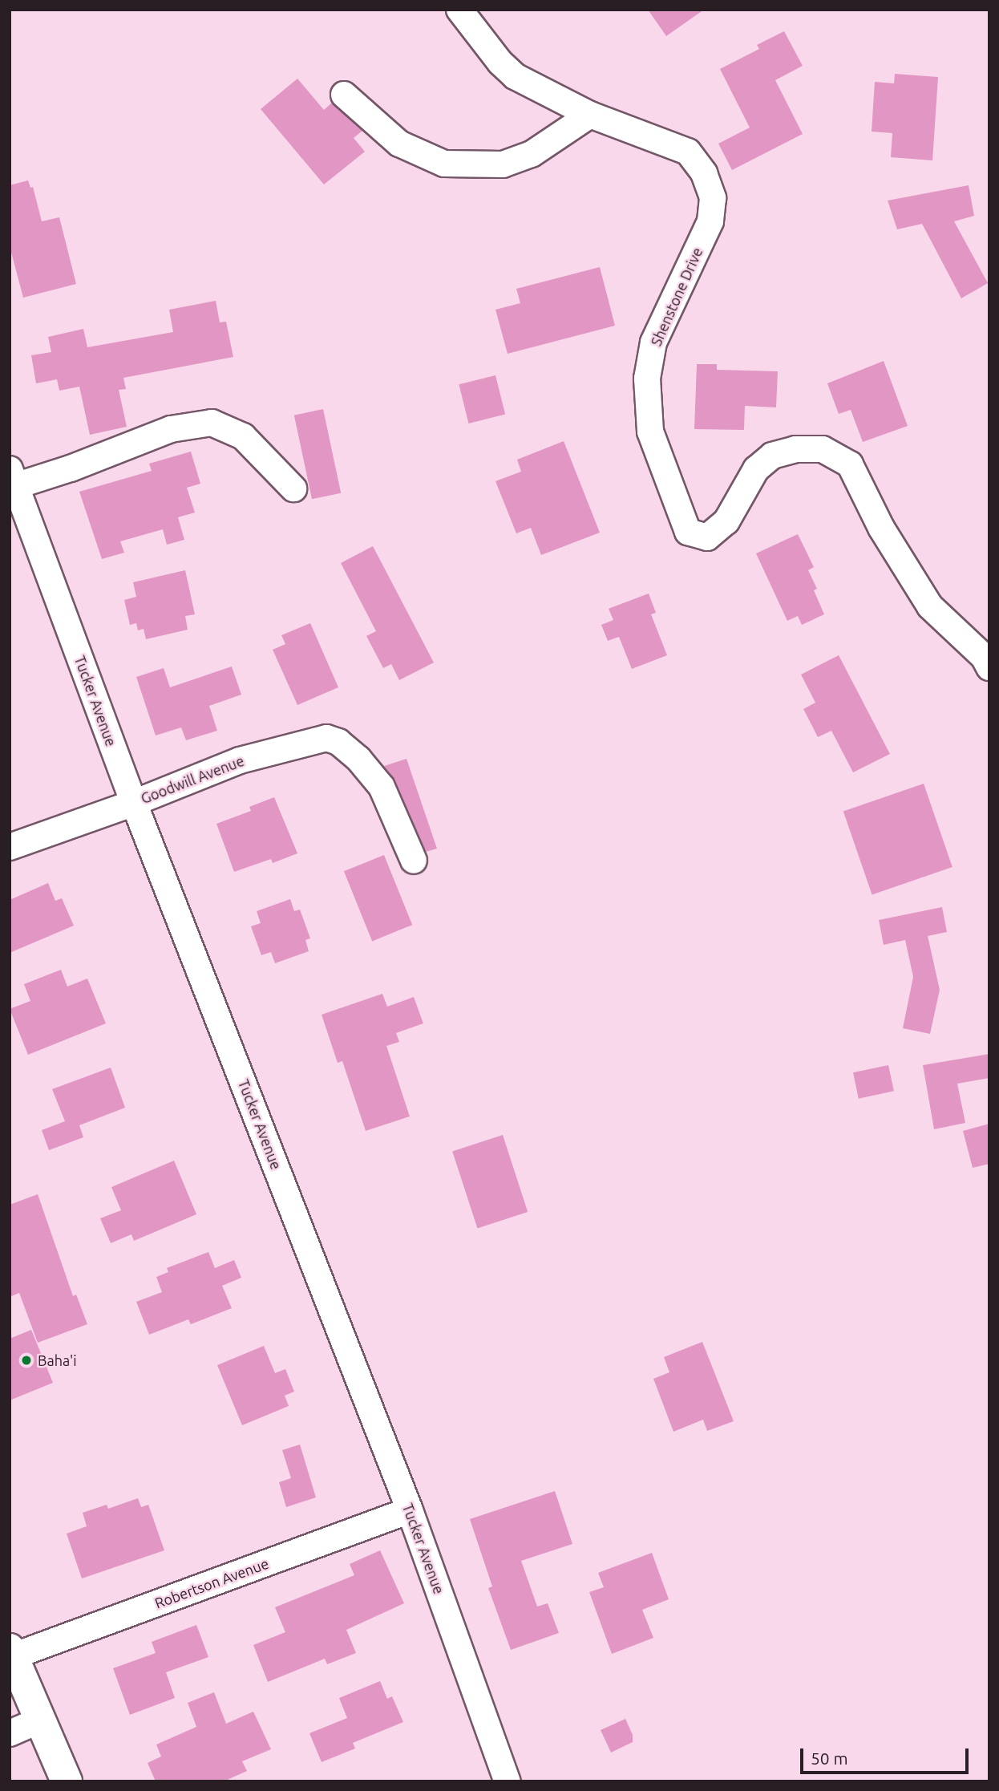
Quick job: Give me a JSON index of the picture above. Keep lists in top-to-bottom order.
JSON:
{
  "streets": {
    "street": [
      "Shenstone Drive",
      "Tucker Avenue",
      "Goodwill Avenue",
      "Robertson Avenue"
    ]
  },
  "crossings": [
    ["Tucker Avenue", "Goodwill Avenue"],
    ["Tucker Avenue", "Robertson Avenue"]
  ],
  "places": ["Baha'i"],
  "scale_bar": "50 m"
}
